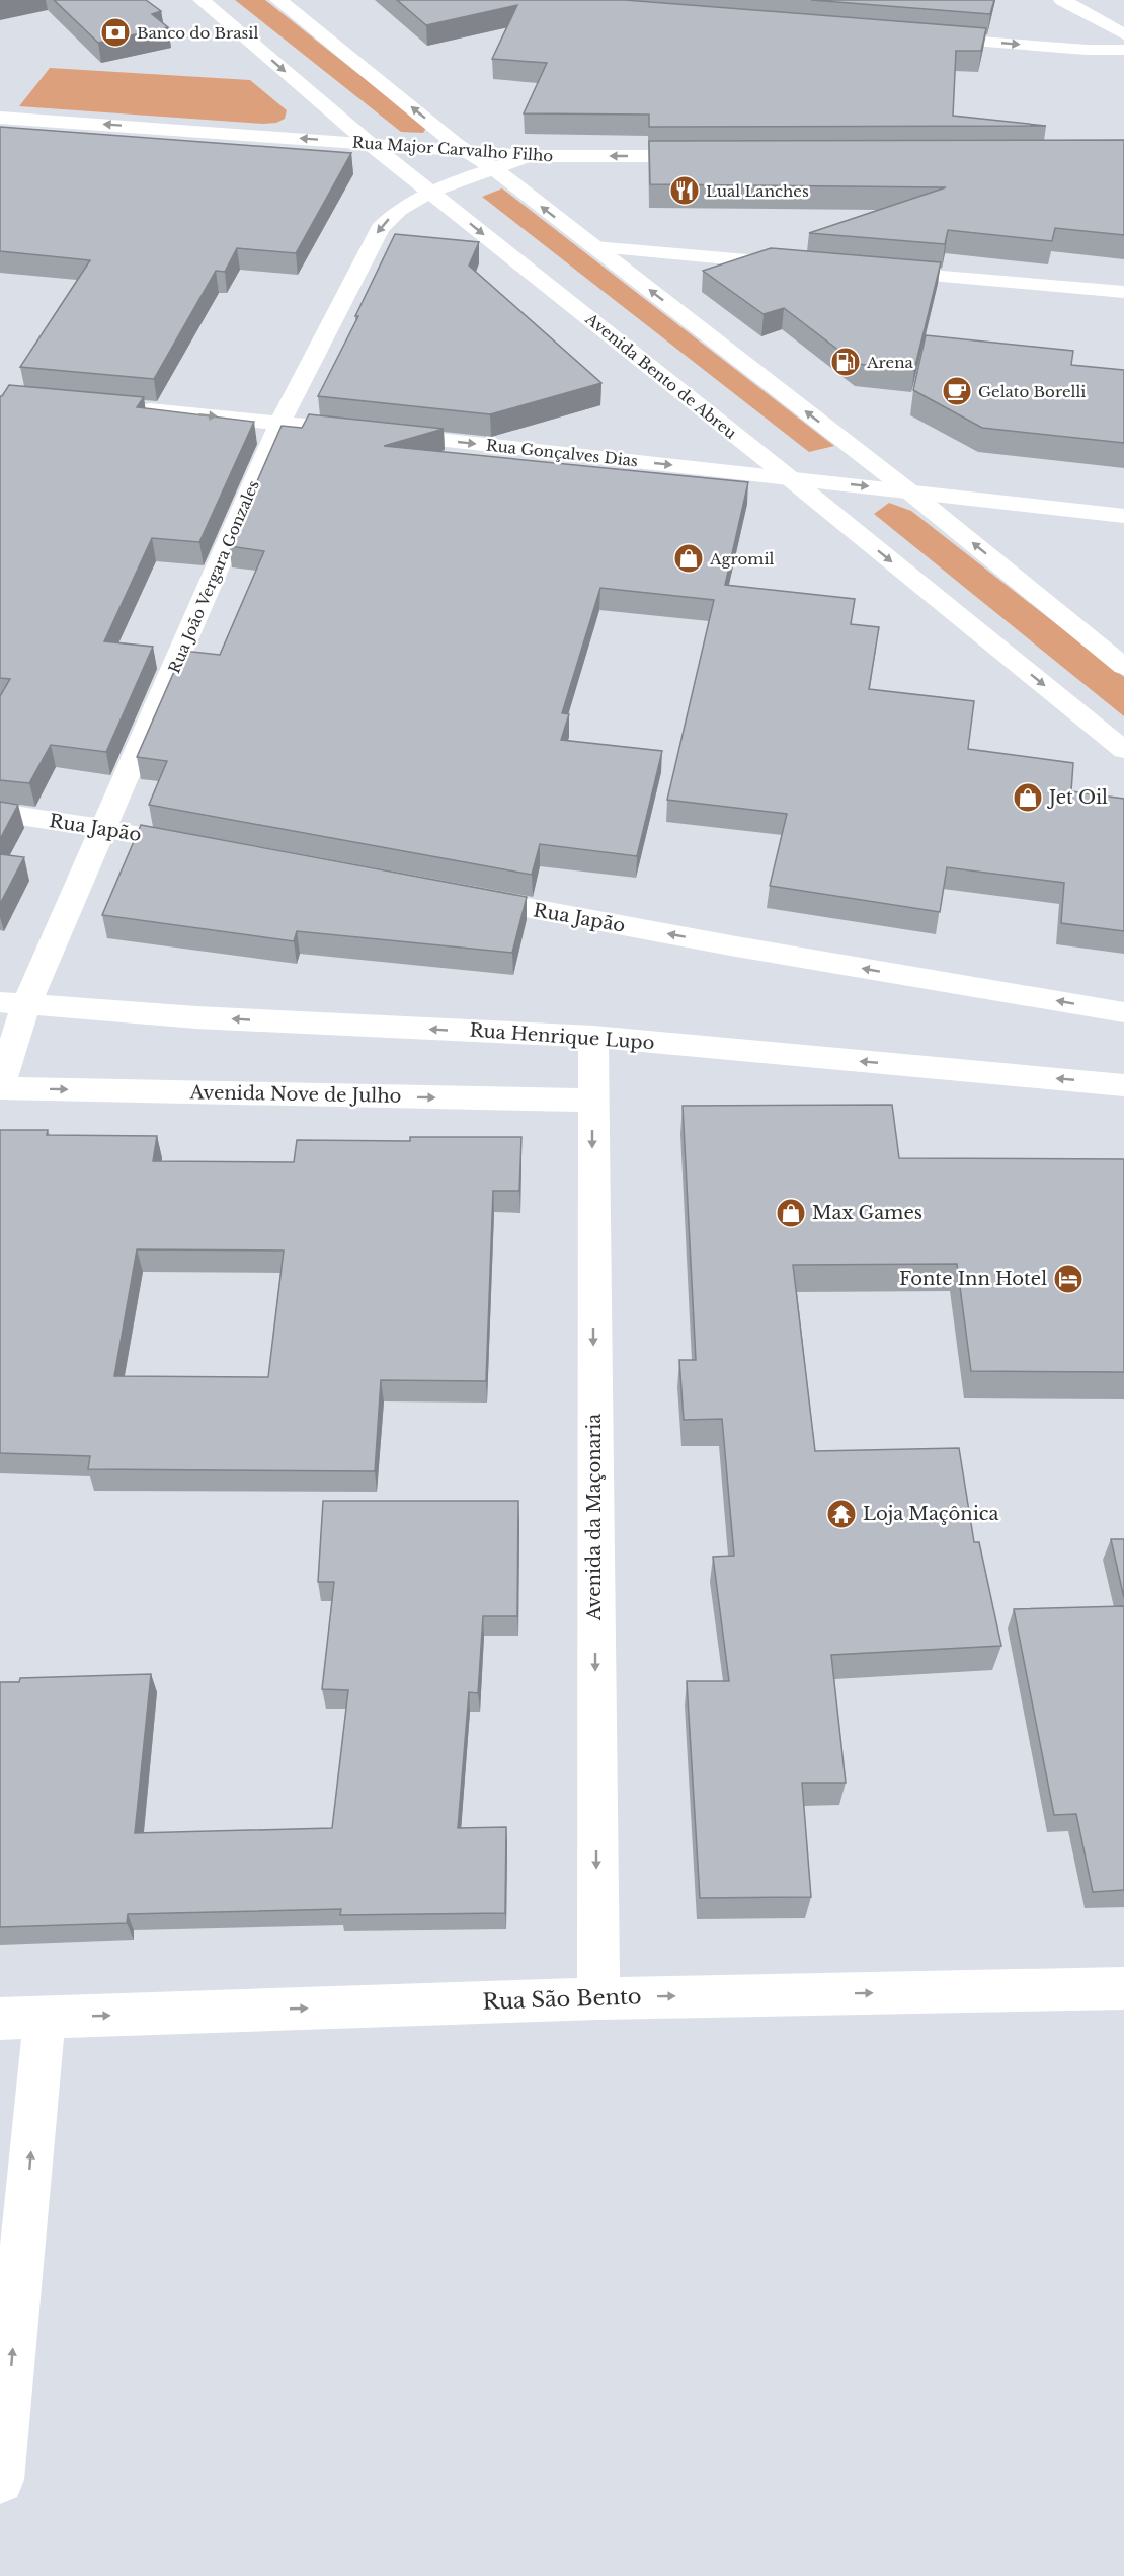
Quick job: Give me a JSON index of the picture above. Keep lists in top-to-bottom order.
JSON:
{
  "streets": {
    "street": [
      "Rua Major Carvalho Filho",
      "Avenida Bento de Abreu",
      "Rua Gonçalves Dias",
      "Rua João Vergara Gonzales",
      "Rua Japão",
      "Rua Henrique Lupo",
      "Avenida Nove de Julho",
      "Avenida da Maçonaria",
      "Rua São Bento"
    ]
  },
  "crossings": [
    ["Rua Major Carvalho Filho", "Avenida Bento de Abreu"],
    ["Rua Major Carvalho Filho", "Rua João Vergara Gonzales"],
    ["Avenida Bento de Abreu", "Rua Gonçalves Dias"],
    ["Avenida Bento de Abreu", "Rua João Vergara Gonzales"],
    ["Rua Gonçalves Dias", "Rua João Vergara Gonzales"],
    ["Rua João Vergara Gonzales", "Rua Japão"],
    ["Rua João Vergara Gonzales", "Rua Henrique Lupo"],
    ["Rua João Vergara Gonzales", "Avenida Nove de Julho"],
    ["Rua Henrique Lupo", "Avenida da Maçonaria"],
    ["Avenida Nove de Julho", "Avenida da Maçonaria"],
    ["Avenida da Maçonaria", "Rua São Bento"]
  ],
  "one_way": [
    "Rua Major Carvalho Filho",
    "Rua Japão",
    "Rua Henrique Lupo",
    "Avenida Nove de Julho",
    "Avenida da Maçonaria",
    "Rua São Bento"
  ],
  "places": {
    "bank": ["Banco do Brasil"],
    "restaurant": ["Lual Lanches"],
    "fuel station": ["Arena"],
    "cafe": ["Gelato Borelli"],
    "shop": ["Agromil", "Jet Oil", "Max Games"],
    "hotel": ["Fonte Inn Hotel"],
    "temple": ["Loja Maçônica"]
  }
}
